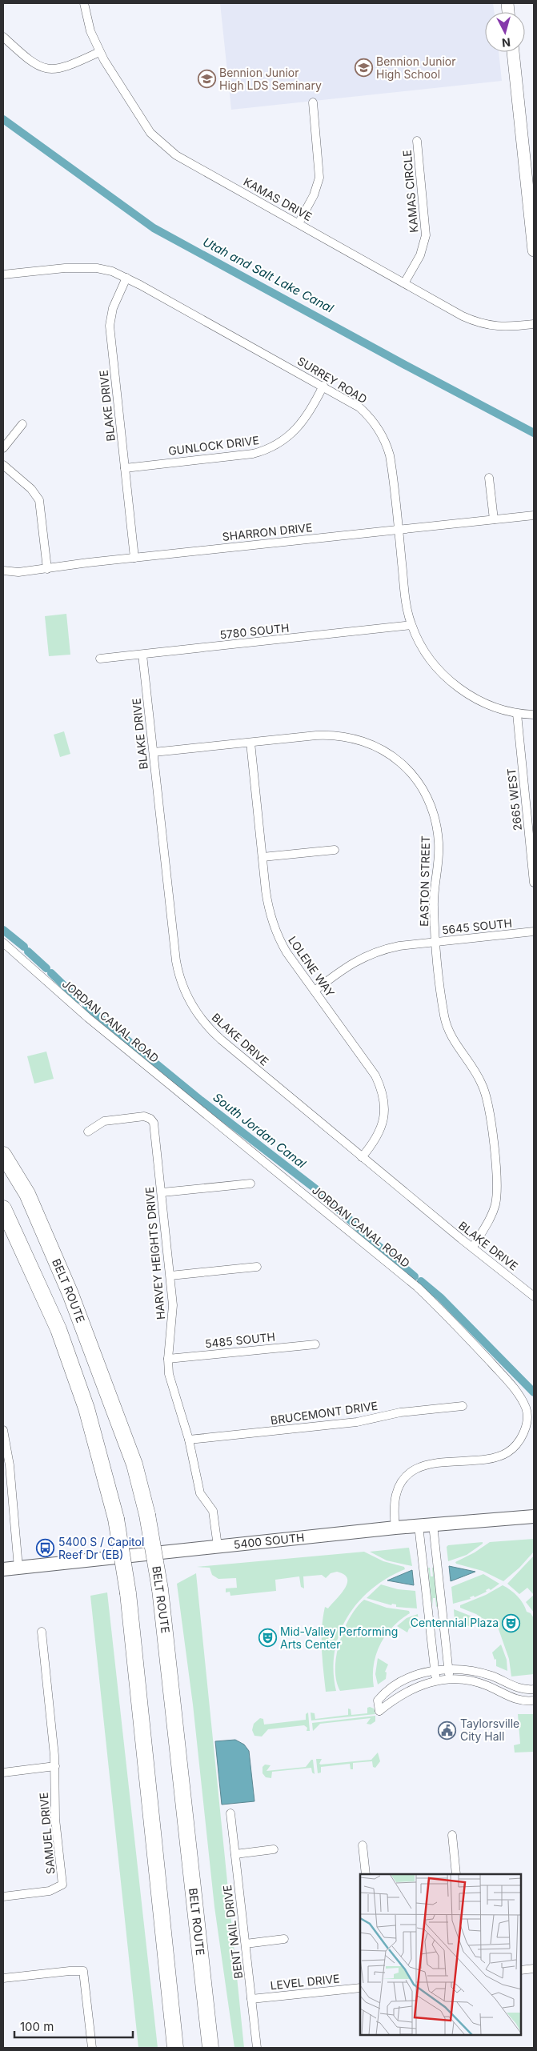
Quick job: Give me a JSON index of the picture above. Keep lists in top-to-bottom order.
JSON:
{
  "streets": {
    "highway": ["BELT ROUTE"],
    "main road": ["5400 SOUTH"],
    "street": [
      "KAMAS CIRCLE",
      "KAMAS DRIVE",
      "SURREY ROAD",
      "BLAKE DRIVE",
      "GUNLOCK DRIVE",
      "SHARRON DRIVE",
      "5780 SOUTH",
      "2665 WEST",
      "EASTON STREET",
      "5645 SOUTH",
      "LOLENE WAY",
      "JORDAN CANAL ROAD",
      "HARVEY HEIGHTS DRIVE",
      "5485 SOUTH",
      "BRUCEMONT DRIVE",
      "SAMUEL DRIVE",
      "BENT NAIL DRIVE",
      "LEVEL DRIVE"
    ]
  },
  "crossings": [
    ["KAMAS CIRCLE", "KAMAS DRIVE"],
    ["SURREY ROAD", "BLAKE DRIVE"],
    ["SURREY ROAD", "GUNLOCK DRIVE"],
    ["SURREY ROAD", "SHARRON DRIVE"],
    ["SURREY ROAD", "5780 SOUTH"],
    ["SURREY ROAD", "2665 WEST"],
    ["BLAKE DRIVE", "GUNLOCK DRIVE"],
    ["BLAKE DRIVE", "SHARRON DRIVE"],
    ["BLAKE DRIVE", "5780 SOUTH"],
    ["BLAKE DRIVE", "EASTON STREET"],
    ["BLAKE DRIVE", "LOLENE WAY"],
    ["EASTON STREET", "5645 SOUTH"],
    ["EASTON STREET", "LOLENE WAY"],
    ["5645 SOUTH", "LOLENE WAY"],
    ["JORDAN CANAL ROAD", "5400 SOUTH"],
    ["HARVEY HEIGHTS DRIVE", "5485 SOUTH"],
    ["HARVEY HEIGHTS DRIVE", "BRUCEMONT DRIVE"],
    ["HARVEY HEIGHTS DRIVE", "5400 SOUTH"],
    ["BENT NAIL DRIVE", "LEVEL DRIVE"]
  ],
  "water": ["Utah and Salt Lake Canal", "South Jordan Canal"],
  "places": {
    "school or university": ["Bennion Junior High School", "Bennion Junior High LDS Seminary"],
    "bus stop": ["5400 S / Capitol Reef Dr (EB)"],
    "theatre": ["Centennial Plaza", "Mid-Valley Performing Arts Center"],
    "public building": ["Taylorsville City Hall"]
  },
  "scale_bar": "100 m",
  "north": "bottom"
}
